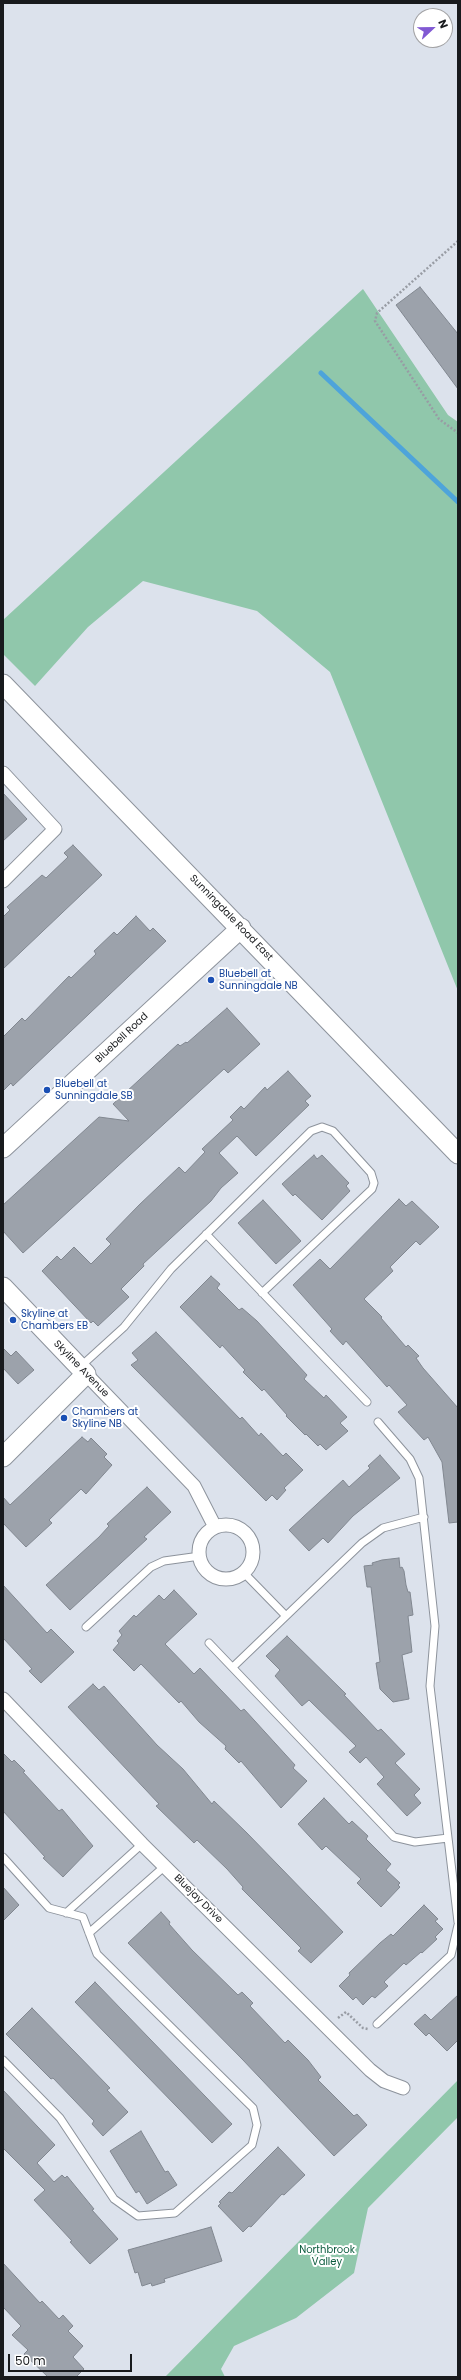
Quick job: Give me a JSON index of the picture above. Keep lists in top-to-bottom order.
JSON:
{
  "streets": {
    "main road": ["Sunningdale Road East", "Bluebell Road", "Skyline Avenue"],
    "street": ["Bluejay Drive"]
  },
  "crossings": [
    ["Sunningdale Road East", "Bluebell Road"]
  ],
  "parks": ["Northbrook Valley"],
  "places": [
    "Bluebell at Sunningdale NB",
    "Bluebell at Sunningdale SB",
    "Skyline at Chambers EB",
    "Chambers at Skyline NB"
  ],
  "scale_bar": "50 m",
  "north": "right"
}
